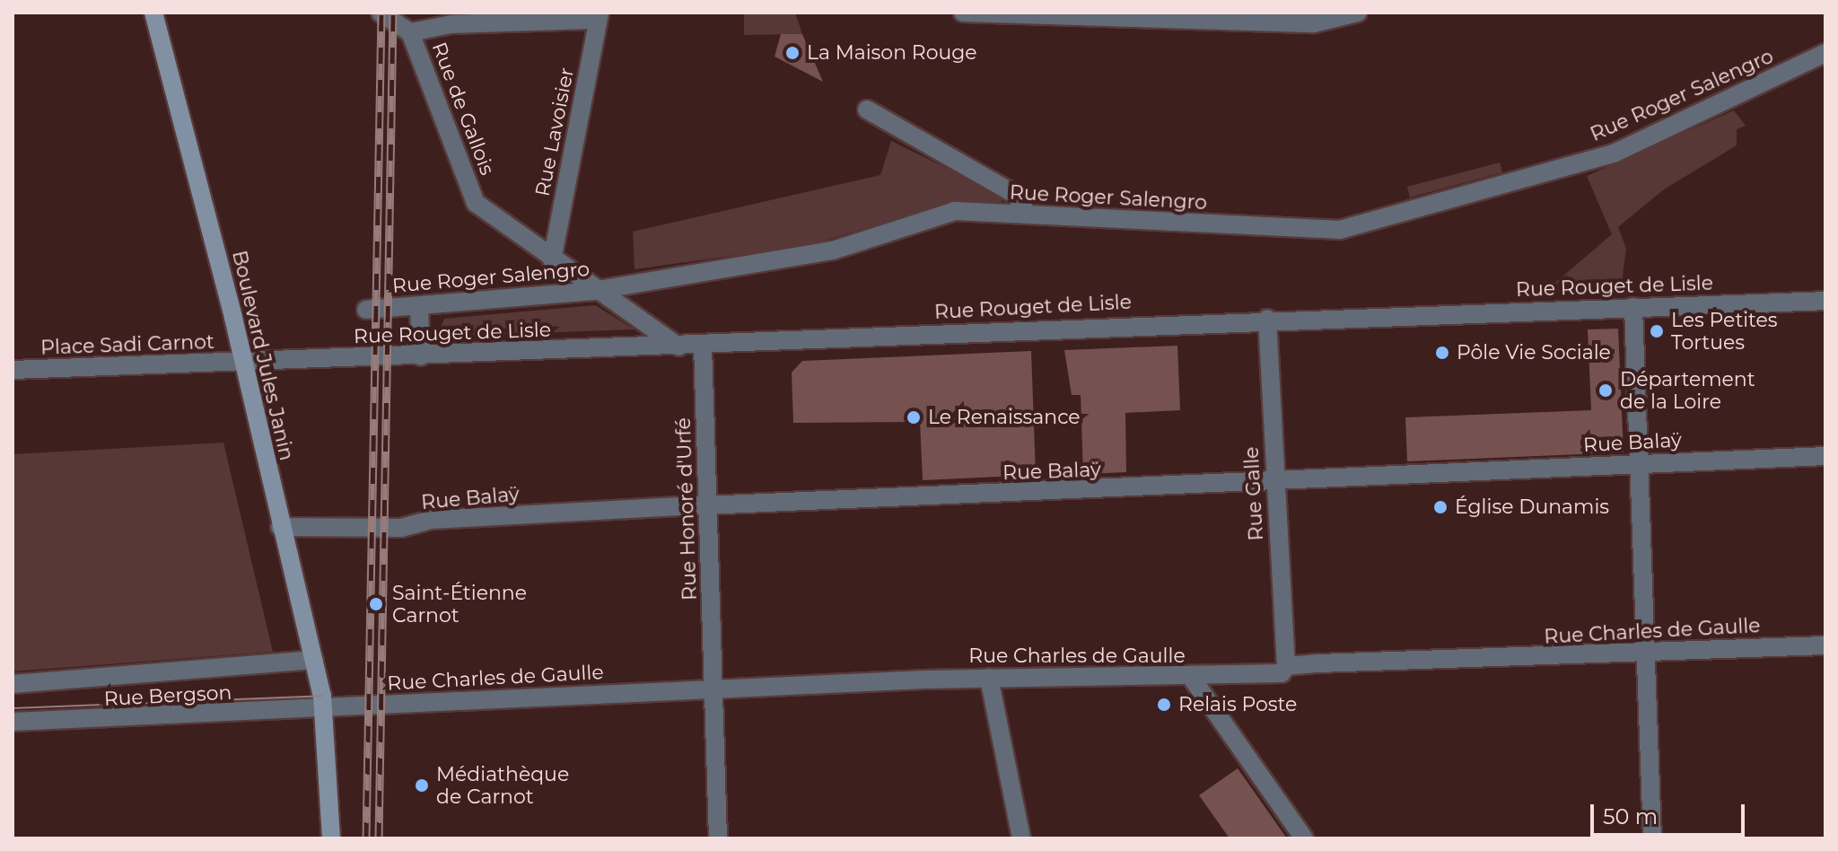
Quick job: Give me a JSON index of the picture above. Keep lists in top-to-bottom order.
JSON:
{
  "streets": {
    "main road": ["Boulevard Jules Janin"],
    "street": [
      "Rue Roger Salengro",
      "Rue de Gallois",
      "Rue Lavoisier",
      "Rue Rouget de Lisle",
      "Place Sadi Carnot",
      "Rue Balaÿ",
      "Rue Galle",
      "Rue Honoré d'Urfé",
      "Rue Charles de Gaulle",
      "Rue Bergson"
    ]
  },
  "crossings": [
    ["Rue Roger Salengro", "Rue de Gallois"],
    ["Rue de Gallois", "Rue Lavoisier"],
    ["Rue de Gallois", "Rue Rouget de Lisle"],
    ["Rue Rouget de Lisle", "Place Sadi Carnot"],
    ["Rue Rouget de Lisle", "Boulevard Jules Janin"],
    ["Rue Rouget de Lisle", "Rue Galle"],
    ["Rue Rouget de Lisle", "Rue Honoré d'Urfé"],
    ["Place Sadi Carnot", "Boulevard Jules Janin"],
    ["Boulevard Jules Janin", "Rue Balaÿ"],
    ["Boulevard Jules Janin", "Rue Charles de Gaulle"],
    ["Boulevard Jules Janin", "Rue Bergson"],
    ["Rue Balaÿ", "Rue Galle"],
    ["Rue Balaÿ", "Rue Honoré d'Urfé"],
    ["Rue Galle", "Rue Charles de Gaulle"],
    ["Rue Honoré d'Urfé", "Rue Charles de Gaulle"],
    ["Rue Charles de Gaulle", "Rue Bergson"]
  ],
  "places": [
    "La Maison Rouge",
    "Les Petites Tortues",
    "Pôle Vie Sociale",
    "Département de la Loire",
    "Le Renaissance",
    "Église Dunamis",
    "Saint-Étienne Carnot",
    "Relais Poste",
    "Médiathèque de Carnot"
  ],
  "scale_bar": "50 m"
}
